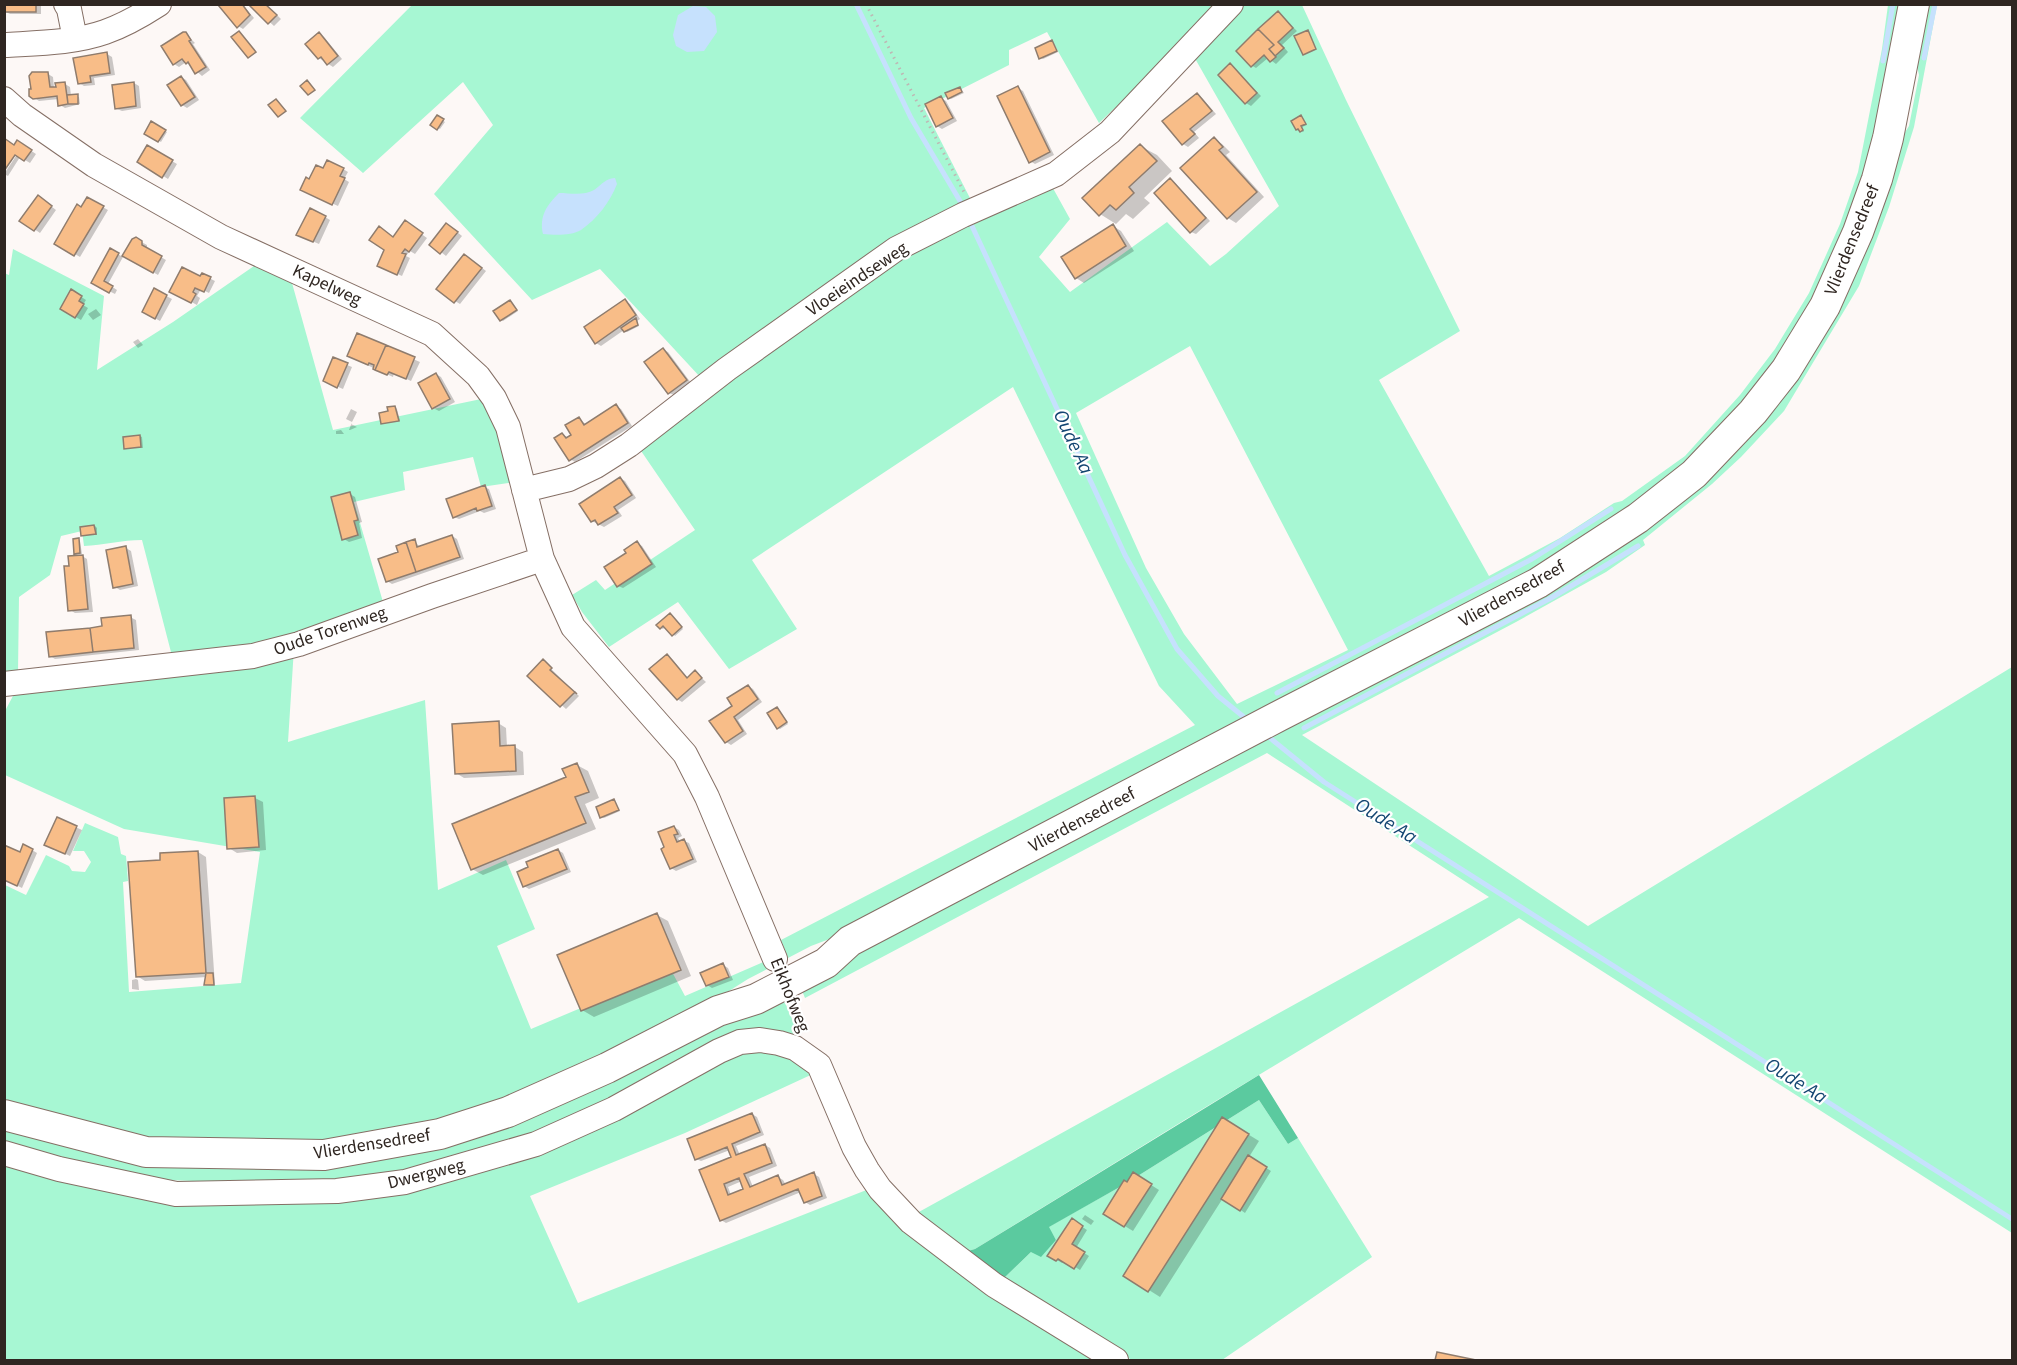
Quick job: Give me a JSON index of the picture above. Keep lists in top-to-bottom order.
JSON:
{
  "streets": {
    "main road": ["Vlierdensedreef"],
    "street": [
      "Vloeieindseweg",
      "Kapelweg",
      "Oude Torenweg",
      "Eikhofweg",
      "Dwergweg"
    ]
  },
  "crossings": [
    ["Vlierdensedreef", "Eikhofweg"],
    ["Vloeieindseweg", "Kapelweg"],
    ["Kapelweg", "Oude Torenweg"],
    ["Kapelweg", "Eikhofweg"],
    ["Oude Torenweg", "Eikhofweg"]
  ],
  "water": ["Oude Aa"]
}
